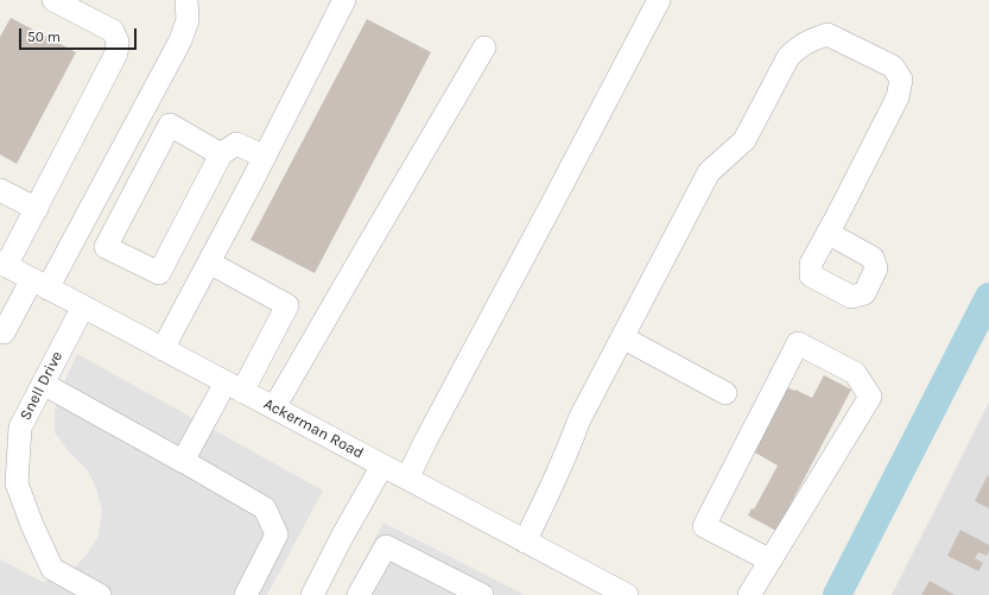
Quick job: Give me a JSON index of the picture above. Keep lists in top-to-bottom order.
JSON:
{
  "streets": {
    "street": ["Snell Drive", "Ackerman Road"]
  },
  "crossings": [
    ["Snell Drive", "Ackerman Road"]
  ],
  "scale_bar": "50 m"
}
